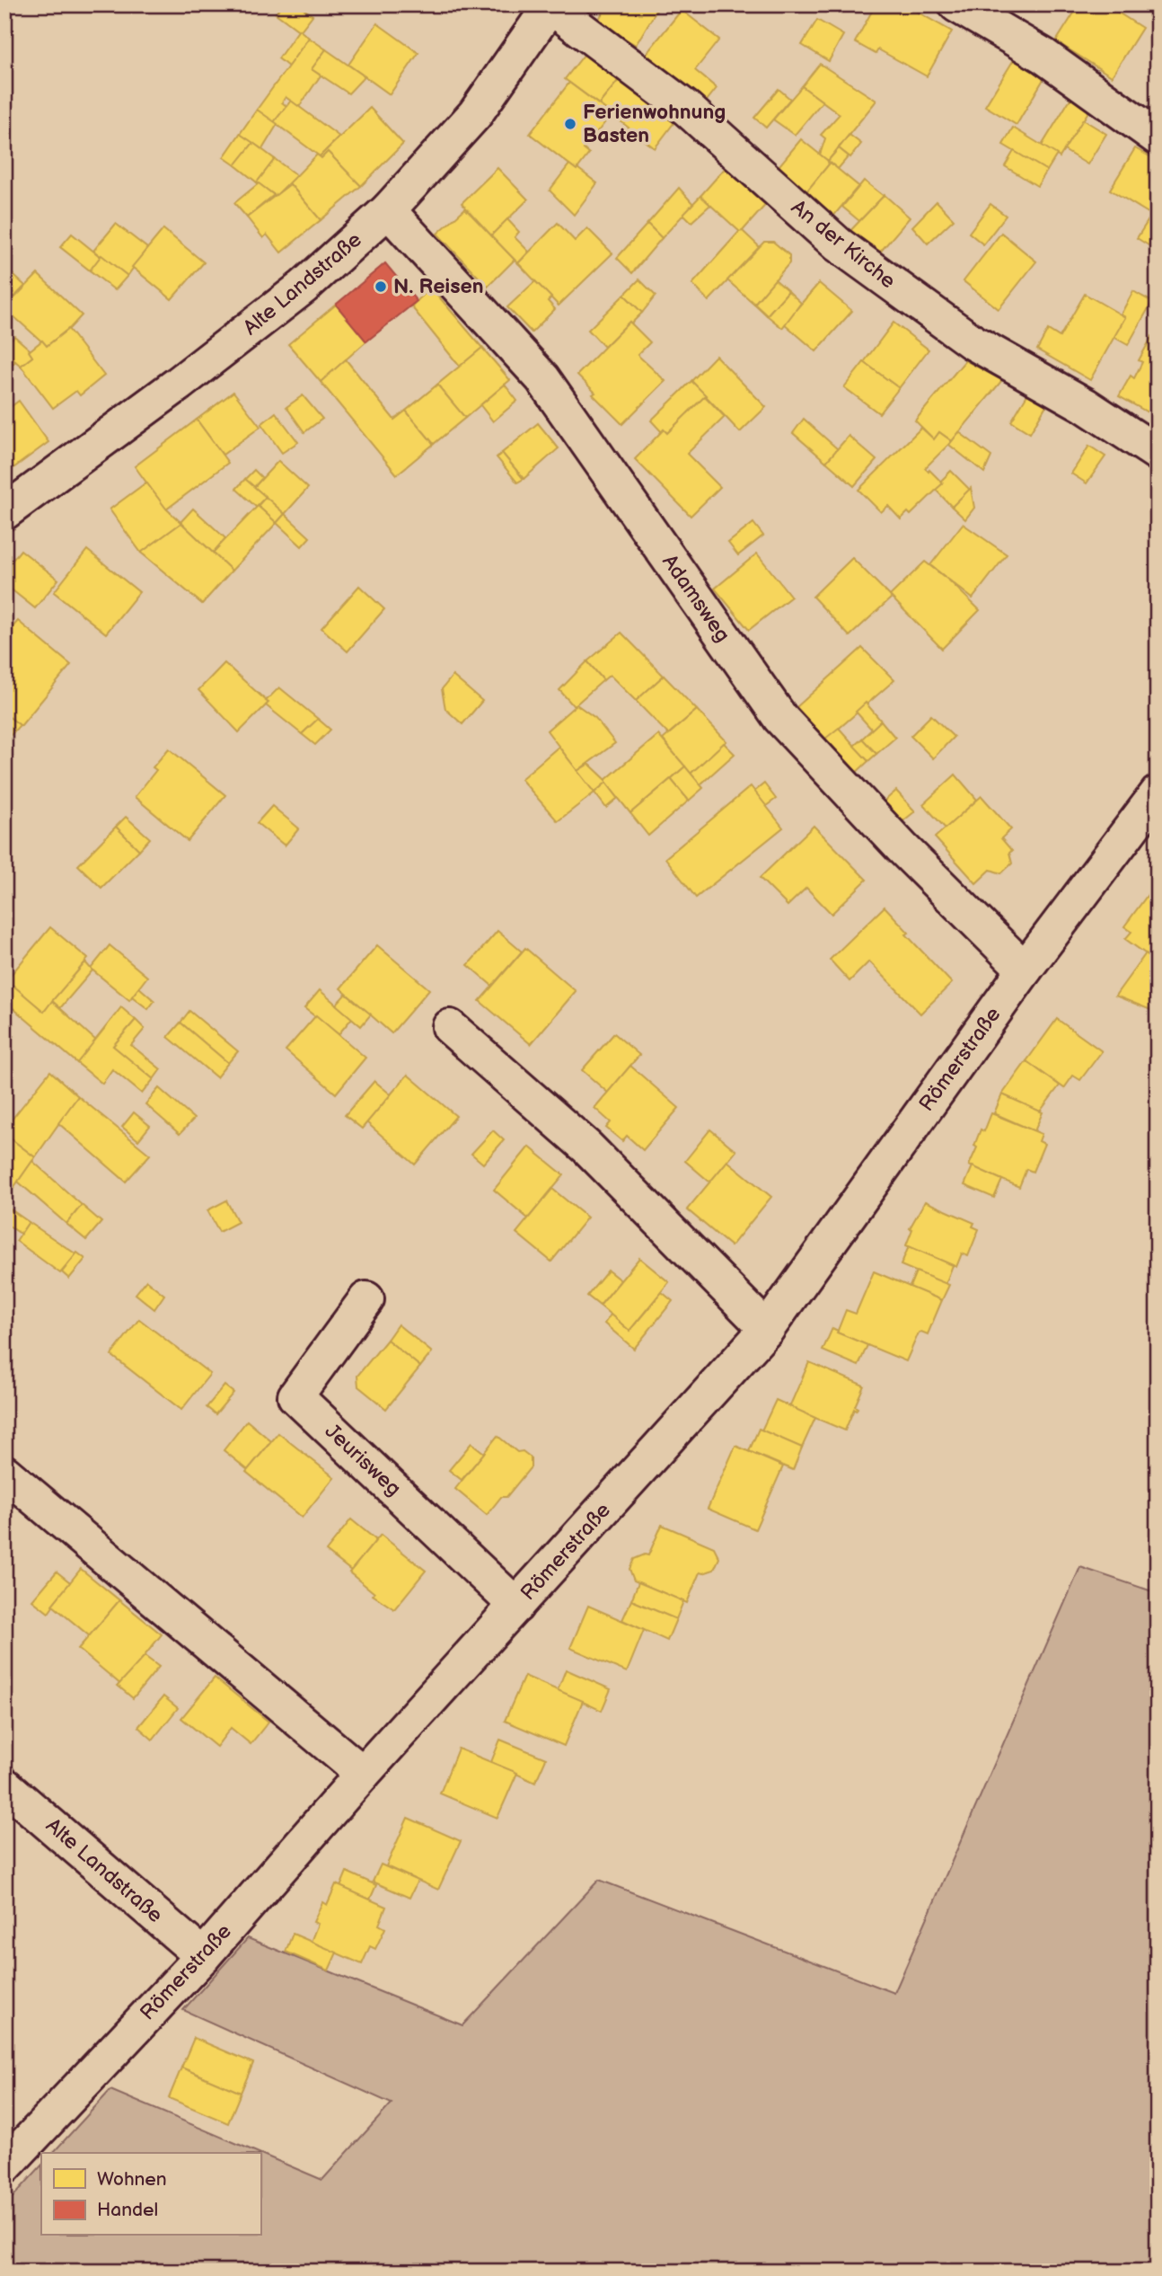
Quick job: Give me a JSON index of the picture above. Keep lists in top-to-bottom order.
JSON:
{
  "streets": {
    "street": [
      "An der Kirche",
      "Alte Landstraße",
      "Adamsweg",
      "Römerstraße",
      "Jeurisweg"
    ]
  },
  "crossings": [
    ["An der Kirche", "Alte Landstraße"],
    ["Alte Landstraße", "Adamsweg"],
    ["Alte Landstraße", "Römerstraße"],
    ["Adamsweg", "Römerstraße"],
    ["Römerstraße", "Jeurisweg"]
  ],
  "places": ["Ferienwohnung Basten", "N. Reisen"],
  "legend": ["Wohnen", "Handel"]
}
